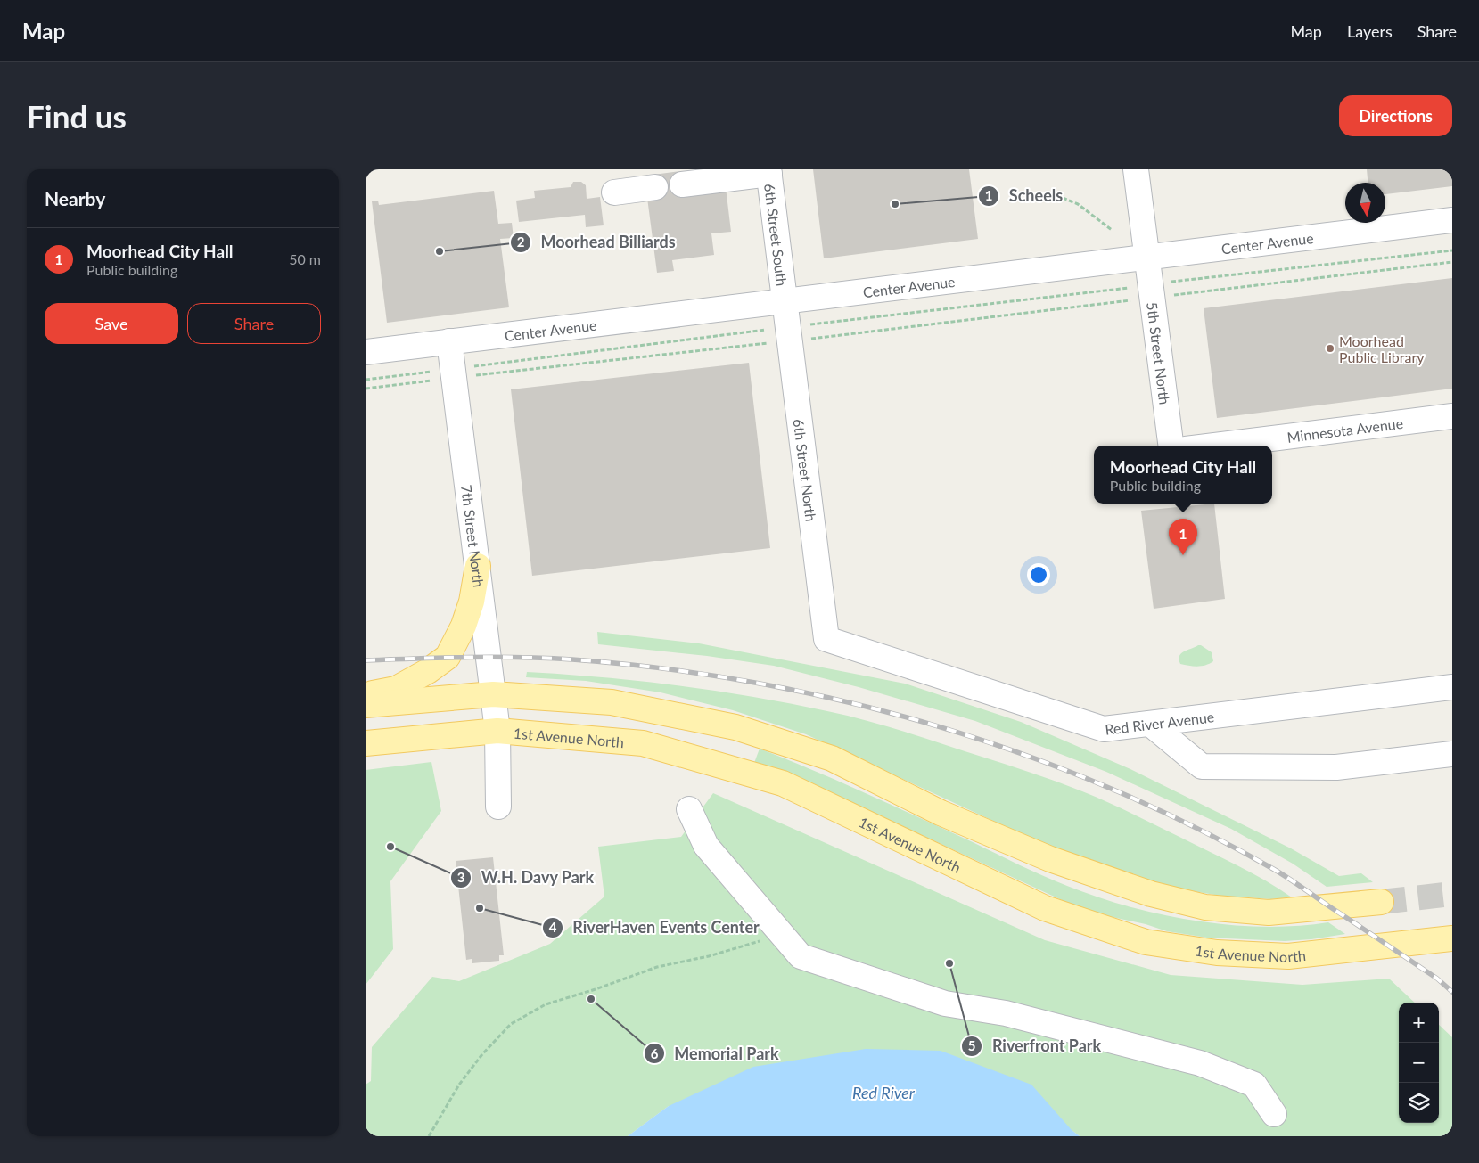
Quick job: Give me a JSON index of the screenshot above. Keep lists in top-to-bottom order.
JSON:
{
  "streets": {
    "main road": ["1st Avenue North"],
    "street": [
      "6th Street South",
      "Center Avenue",
      "5th Street North",
      "Minnesota Avenue",
      "6th Street North",
      "7th Street North",
      "Red River Avenue"
    ]
  },
  "crossings": [
    ["6th Street South", "Center Avenue"],
    ["6th Street South", "6th Street North"],
    ["Center Avenue", "5th Street North"],
    ["Center Avenue", "6th Street North"],
    ["Center Avenue", "7th Street North"],
    ["6th Street North", "Red River Avenue"],
    ["7th Street North", "1st Avenue North"]
  ],
  "water": ["Red River"],
  "places": [
    "Scheels",
    "Moorhead Billiards",
    "Moorhead Public Library",
    "W.H. Davy Park",
    "RiverHaven Events Center",
    "Riverfront Park",
    "Memorial Park"
  ],
  "north": "bottom",
  "page": {
    "header": "Map",
    "nav": ["Map", "Layers", "Share"],
    "buttons": [
      "Directions",
      ["Save", "Share"]
    ],
    "title": "Find us",
    "heading": "Nearby",
    "list": [
      {
        "mark": "1",
        "name": "Moorhead City Hall",
        "note": "Public building",
        "value": "50 m"
      }
    ],
    "popup": ["Moorhead City Hall", "Public building"],
    "pins": "1",
    "map_buttons": ["+", "−"]
  }
}
